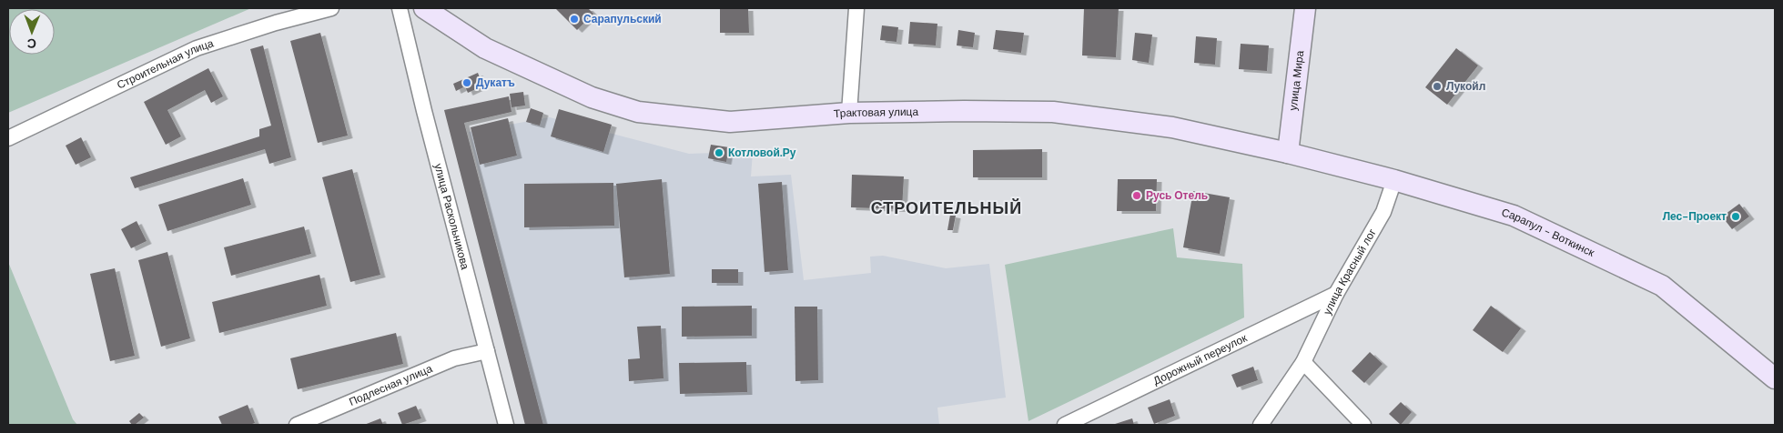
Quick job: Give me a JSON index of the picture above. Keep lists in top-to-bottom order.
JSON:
{
  "streets": {
    "main road": ["улица Мира", "Трактовая улица", "Сарапул - Воткинск"],
    "street": [
      "Строительная улица",
      "улица Раскольникова",
      "улица Красный лог",
      "Дорожный переулок",
      "Подлесная улица"
    ]
  },
  "crossings": [
    ["улица Мира", "Трактовая улица"],
    ["улица Мира", "Сарапул - Воткинск"],
    ["Трактовая улица", "Сарапул - Воткинск"],
    ["улица Раскольникова", "Подлесная улица"],
    ["Сарапул - Воткинск", "улица Красный лог"],
    ["улица Красный лог", "Дорожный переулок"]
  ],
  "districts": ["СТРОИТЕЛЬНЫЙ"],
  "places": [
    "Сарапульский",
    "Дукатъ",
    "Лукойл",
    "Котловой.Ру",
    "Русь Отель",
    "Лес-Проект"
  ],
  "north": "bottom"
}
